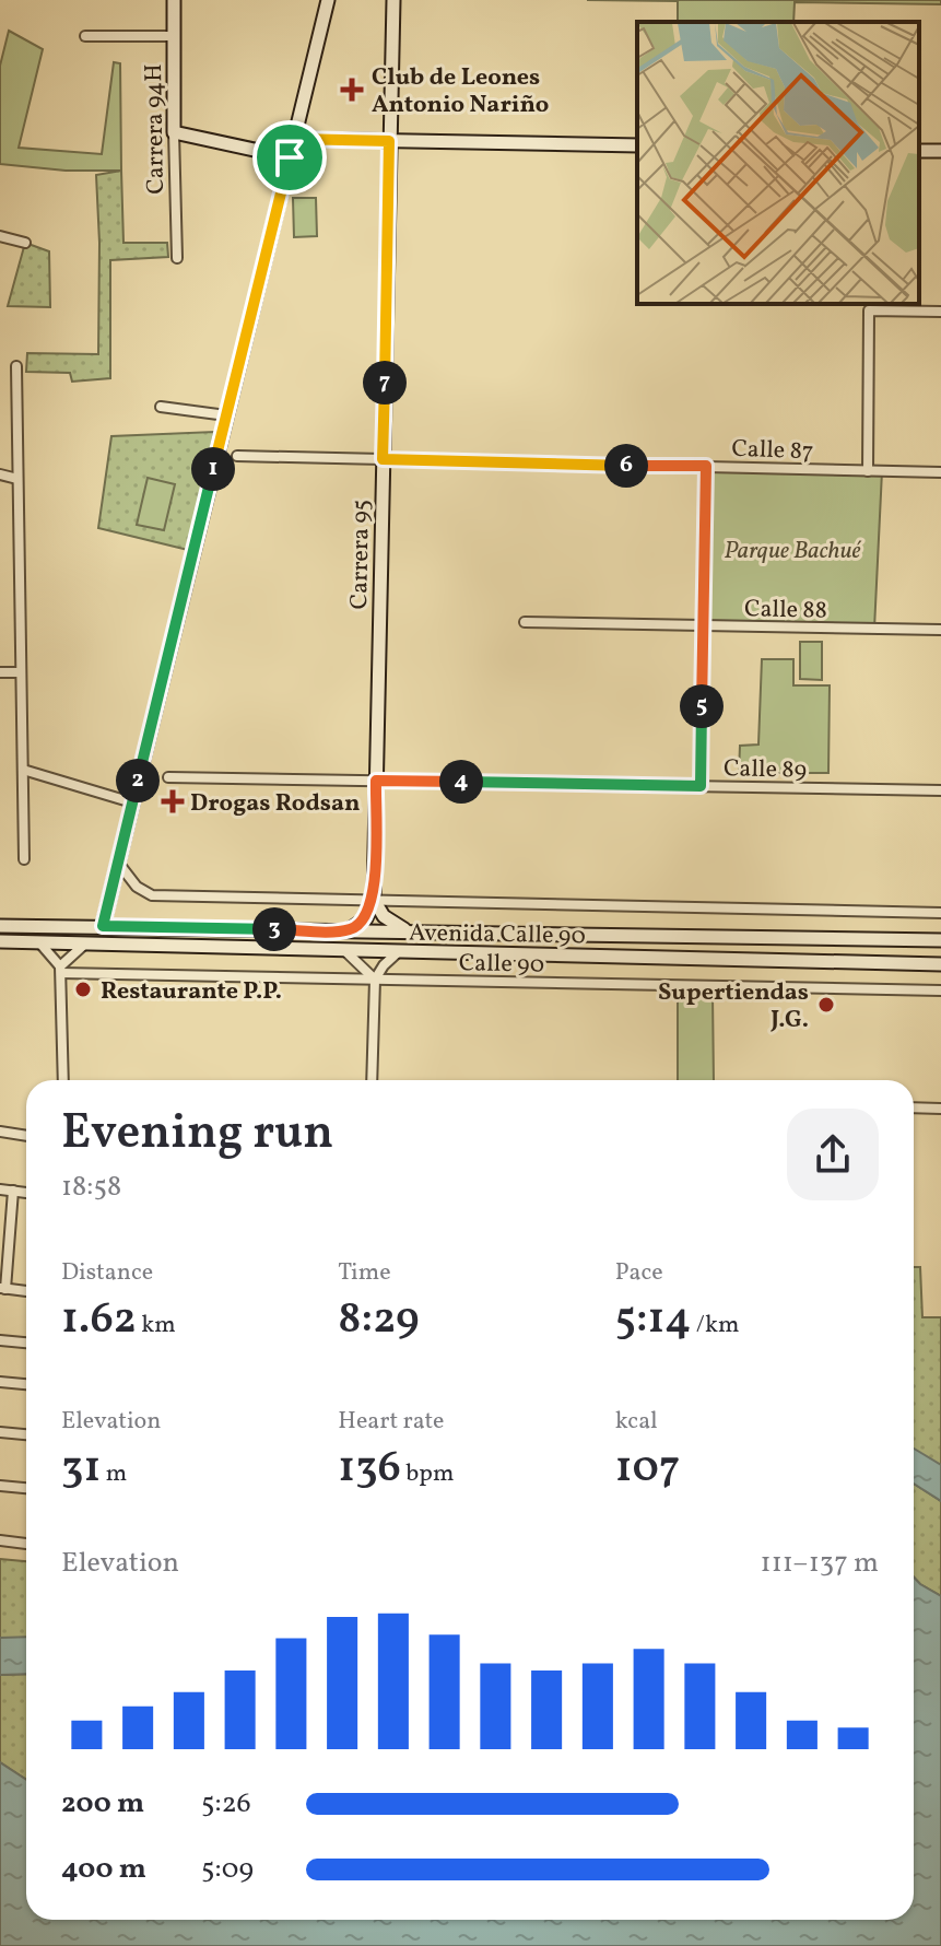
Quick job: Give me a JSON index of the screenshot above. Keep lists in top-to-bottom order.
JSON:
{
  "streets": {
    "main road": ["Carrera 94H", "Carrera 95", "Avenida Calle 90"],
    "street": [
      "Calle 87",
      "Calle 88",
      "Calle 89",
      "Calle 90"
    ]
  },
  "crossings": [
    ["Calle 87", "Carrera 95"],
    ["Carrera 95", "Calle 89"]
  ],
  "parks": ["Parque Bachué"],
  "places": {
    "health": ["Club de Leones Antonio Nariño", "Drogas Rodsan"],
    "other": ["Restaurante P.P.", "Supertiendas J.G."]
  },
  "page": {
    "pins": [
      "7",
      "6",
      "1",
      "5",
      "2",
      "4",
      "3"
    ],
    "heading": ["Evening run", "18:58"],
    "stats": [
      ["Distance", "1.62 km"],
      ["Time", "8:29"],
      ["Pace", "5:14 /km"],
      ["Elevation", "31 m"],
      ["Heart rate", "136 bpm"],
      ["kcal", "107"]
    ],
    "chart": ["Elevation", "111–137 m"],
    "list": [
      {
        "name": "200 m",
        "note": "5:26"
      },
      {
        "name": "400 m",
        "note": "5:09"
      }
    ]
  }
}
